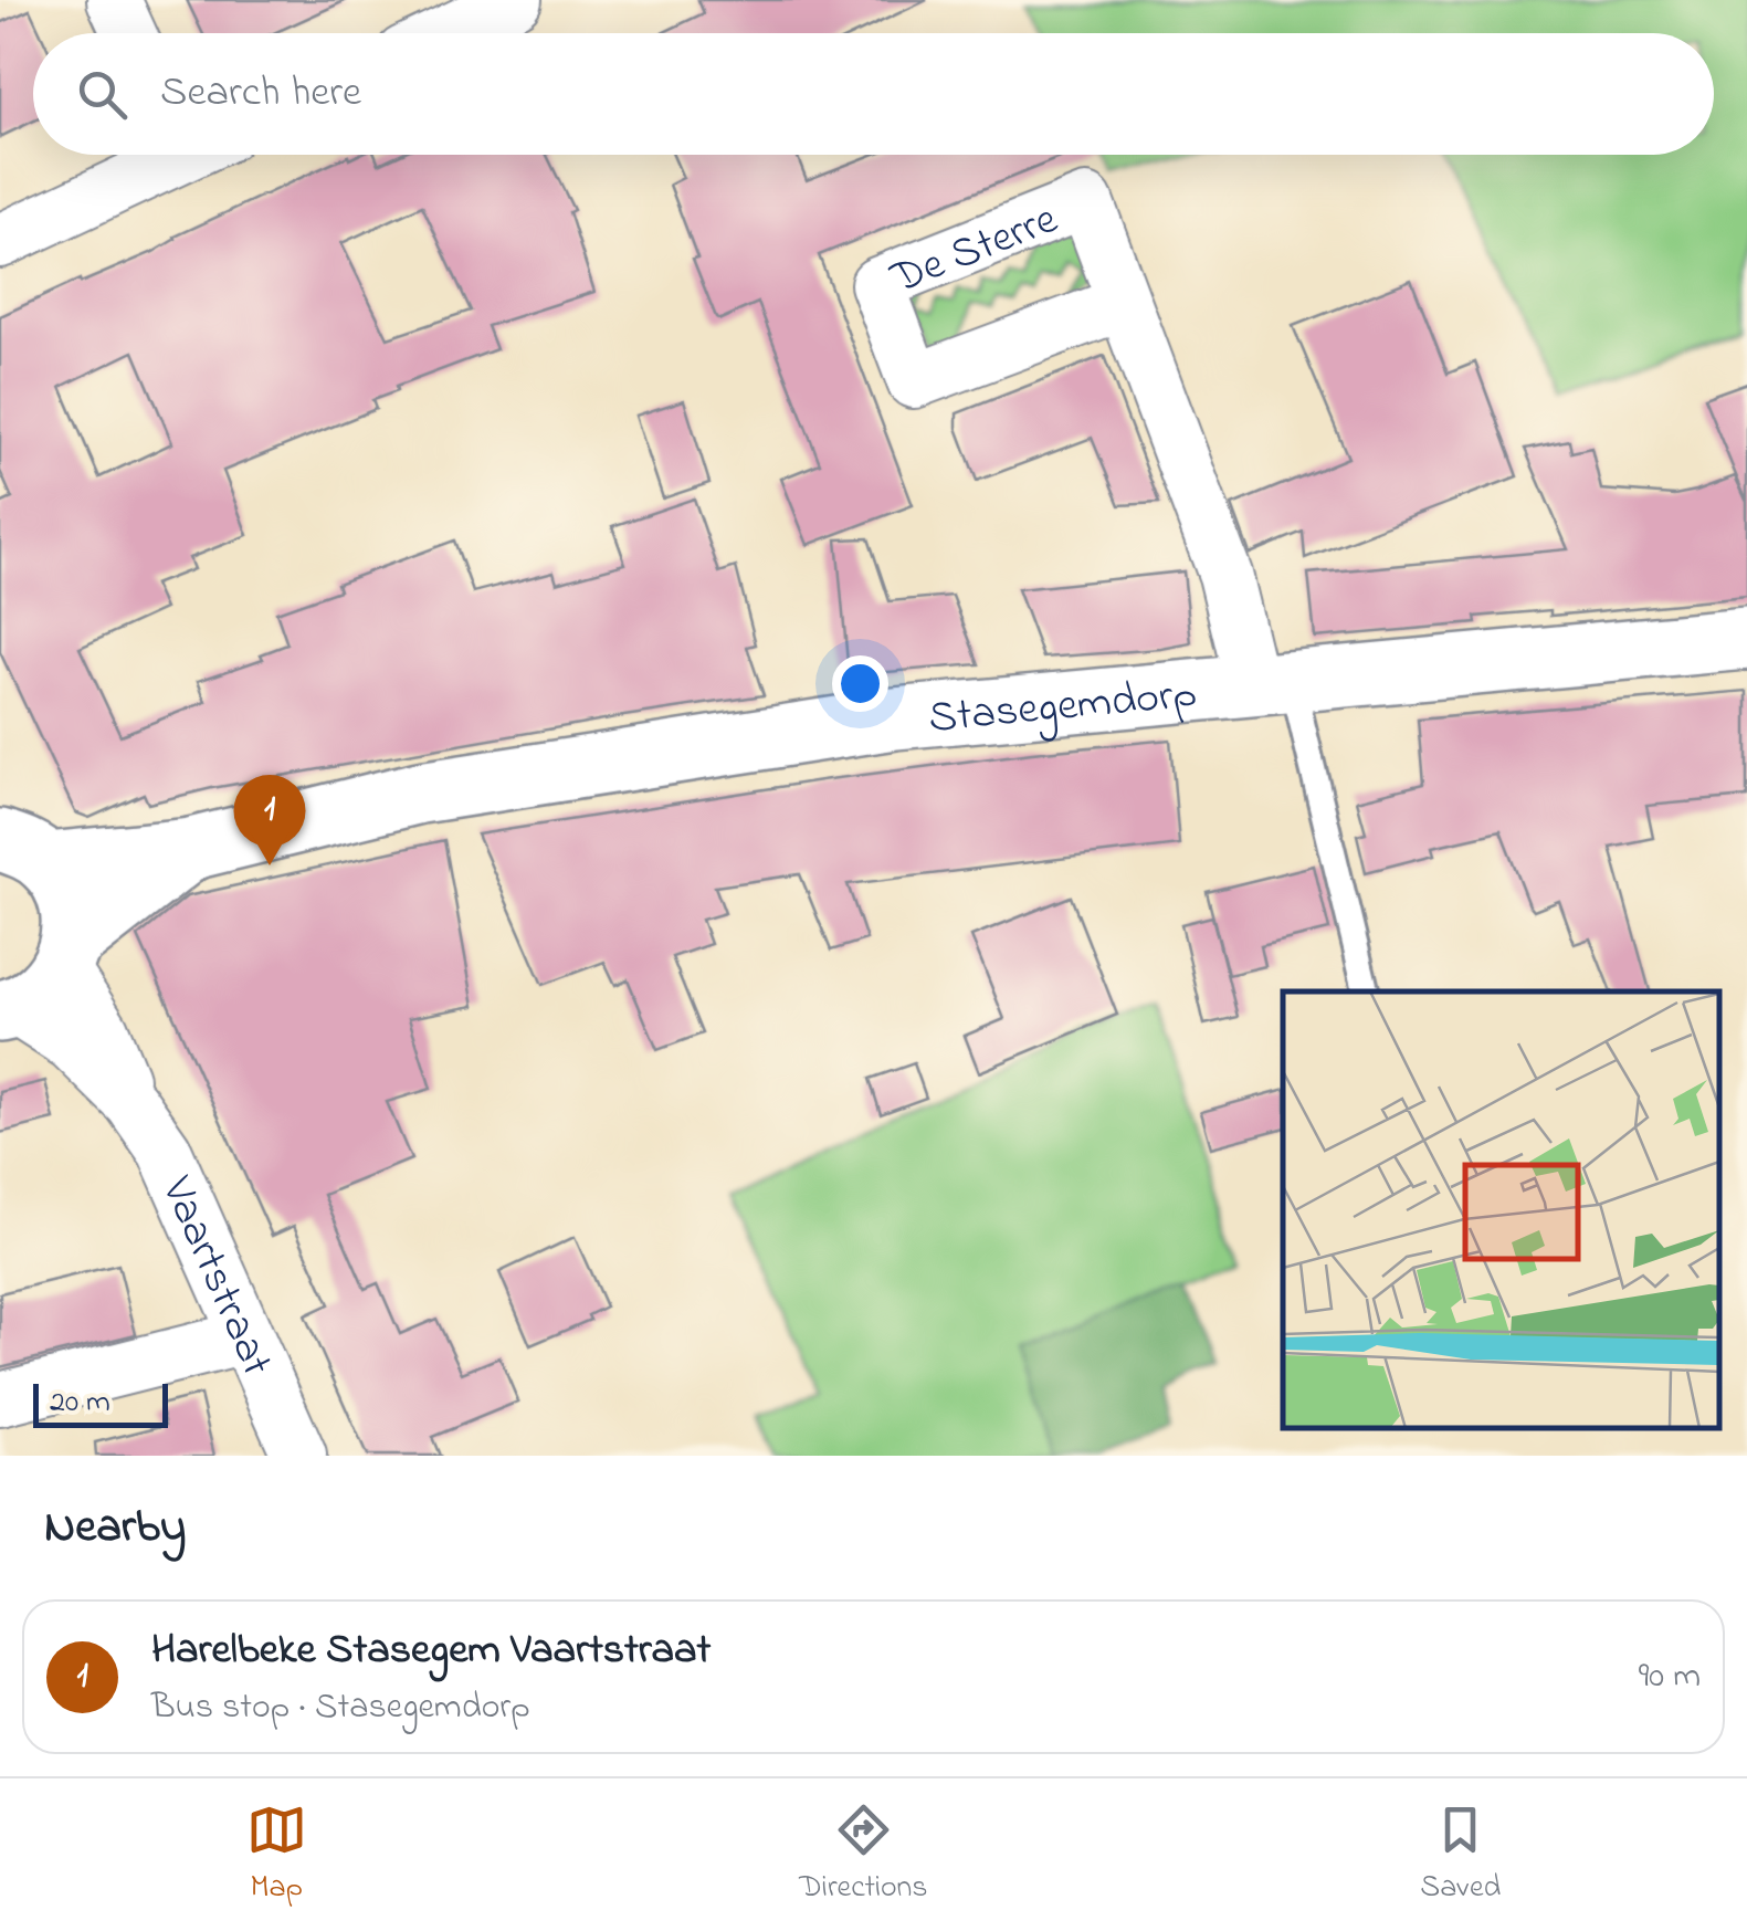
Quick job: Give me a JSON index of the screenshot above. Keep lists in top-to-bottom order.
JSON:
{
  "streets": {
    "street": ["De Sterre", "Stasegemdorp", "Vaartstraat"]
  },
  "crossings": [
    ["De Sterre", "Stasegemdorp"],
    ["Stasegemdorp", "Vaartstraat"]
  ],
  "scale_bar": "20 m",
  "page": {
    "search": "Search here",
    "pins": "1",
    "scale": "20 m",
    "heading": "Nearby",
    "list": [
      {
        "mark": "1",
        "name": "Harelbeke Stasegem Vaartstraat",
        "note": "Bus stop · Stasegemdorp",
        "value": "90 m"
      }
    ],
    "nav": ["Map", "Directions", "Saved"]
  }
}
